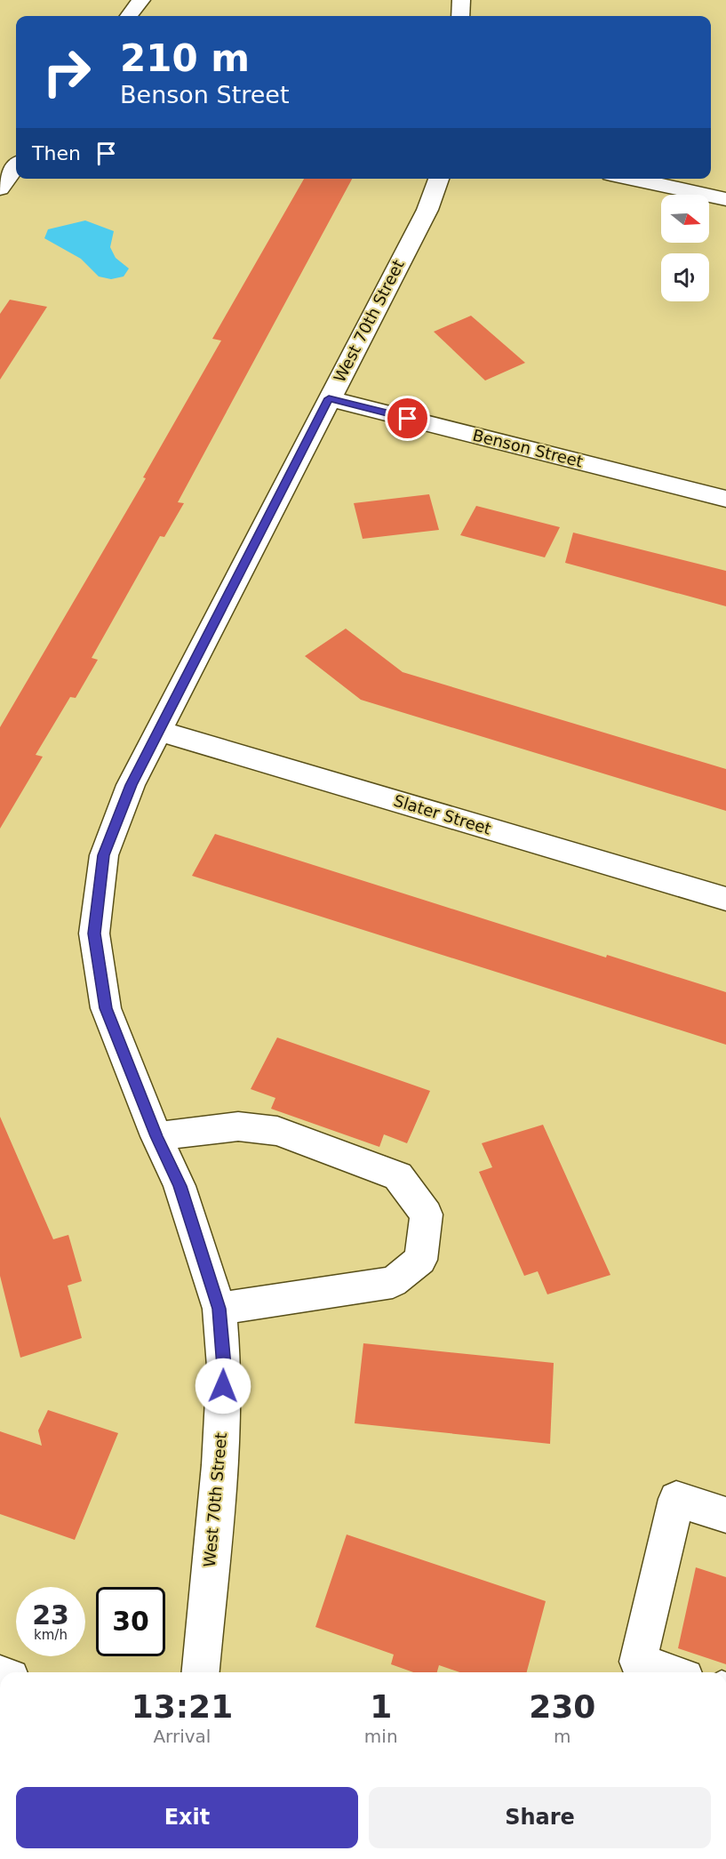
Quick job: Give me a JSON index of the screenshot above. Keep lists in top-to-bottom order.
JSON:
{
  "streets": {
    "street": ["West 70th Street", "Benson Street", "Slater Street"]
  },
  "crossings": [
    ["West 70th Street", "Benson Street"],
    ["West 70th Street", "Slater Street"]
  ],
  "north": "right",
  "page": {
    "turn": ["210 m", "Benson Street"],
    "then": "Then",
    "speed": "23 km/h",
    "limit": "30",
    "eta": [
      "13:21",
      "Arrival",
      "1",
      "min",
      "230",
      "m"
    ],
    "buttons": ["Exit", "Share"]
  }
}
